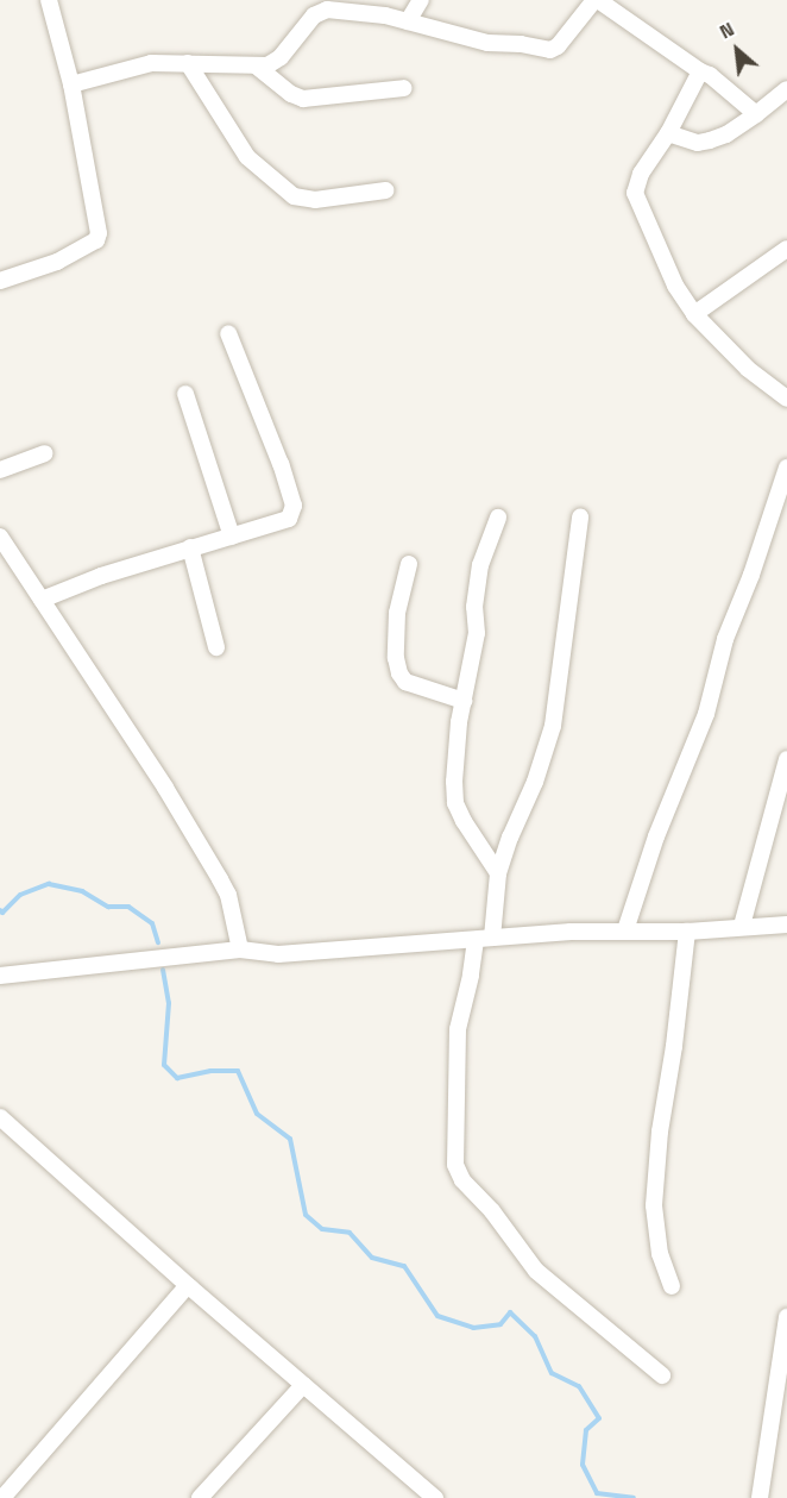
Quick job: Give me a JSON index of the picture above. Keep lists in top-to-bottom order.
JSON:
{
  "north": "top left"
}
